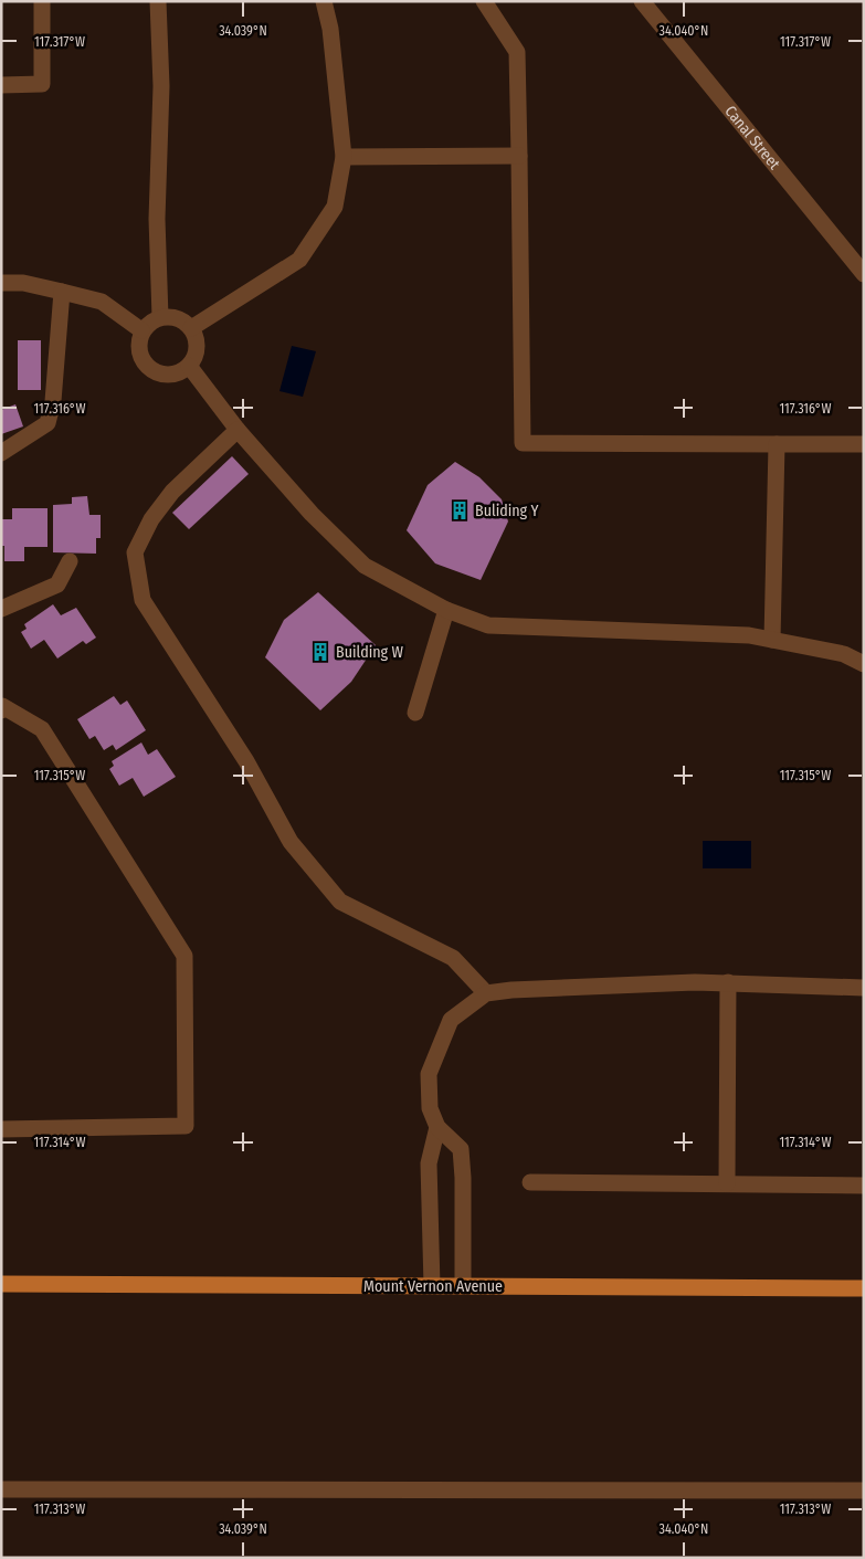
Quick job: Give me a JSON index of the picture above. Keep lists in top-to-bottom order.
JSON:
{
  "streets": {
    "main road": ["Mount Vernon Avenue"],
    "street": ["Canal Street"]
  },
  "places": {
    "building": ["Buliding Y", "Building W"]
  },
  "coordinates": [
    "34.039°N",
    "34.040°N",
    "117.317°W",
    "117.316°W",
    "117.315°W",
    "117.314°W",
    "117.313°W"
  ]
}
